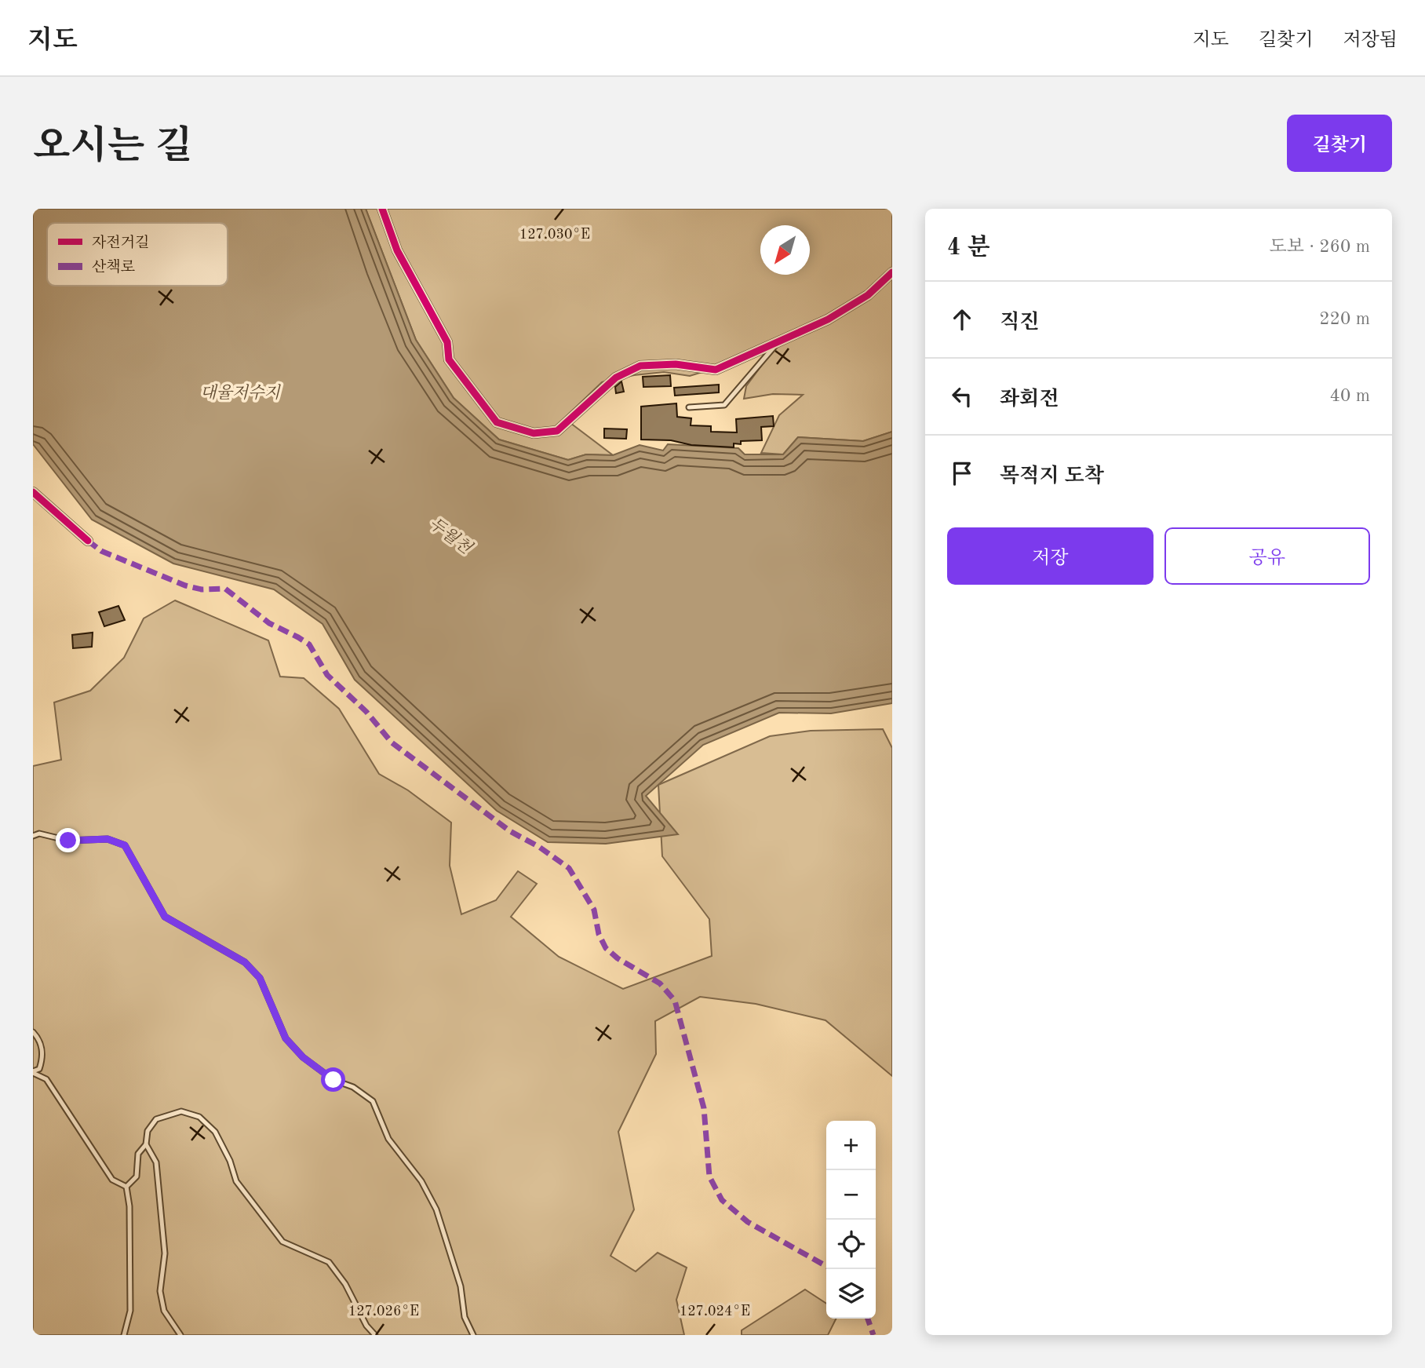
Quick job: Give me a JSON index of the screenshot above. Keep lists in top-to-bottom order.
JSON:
{
  "water": ["대율저수지", "두월천"],
  "legend": ["자전거길", "산책로"],
  "north": "bottom left",
  "page": {
    "header": "지도",
    "nav": ["지도", "길찾기", "저장됨"],
    "title": "오시는 길",
    "buttons": [
      "길찾기",
      ["저장", "공유"]
    ],
    "heading": ["4 분", "도보 · 260 m"],
    "list": [
      ["직진", "220 m"],
      ["좌회전", "40 m"],
      "목적지 도착"
    ],
    "map_buttons": ["+", "−"]
  },
  "coordinates": ["127.030°E", "127.026°E", "127.024°E"]
}
